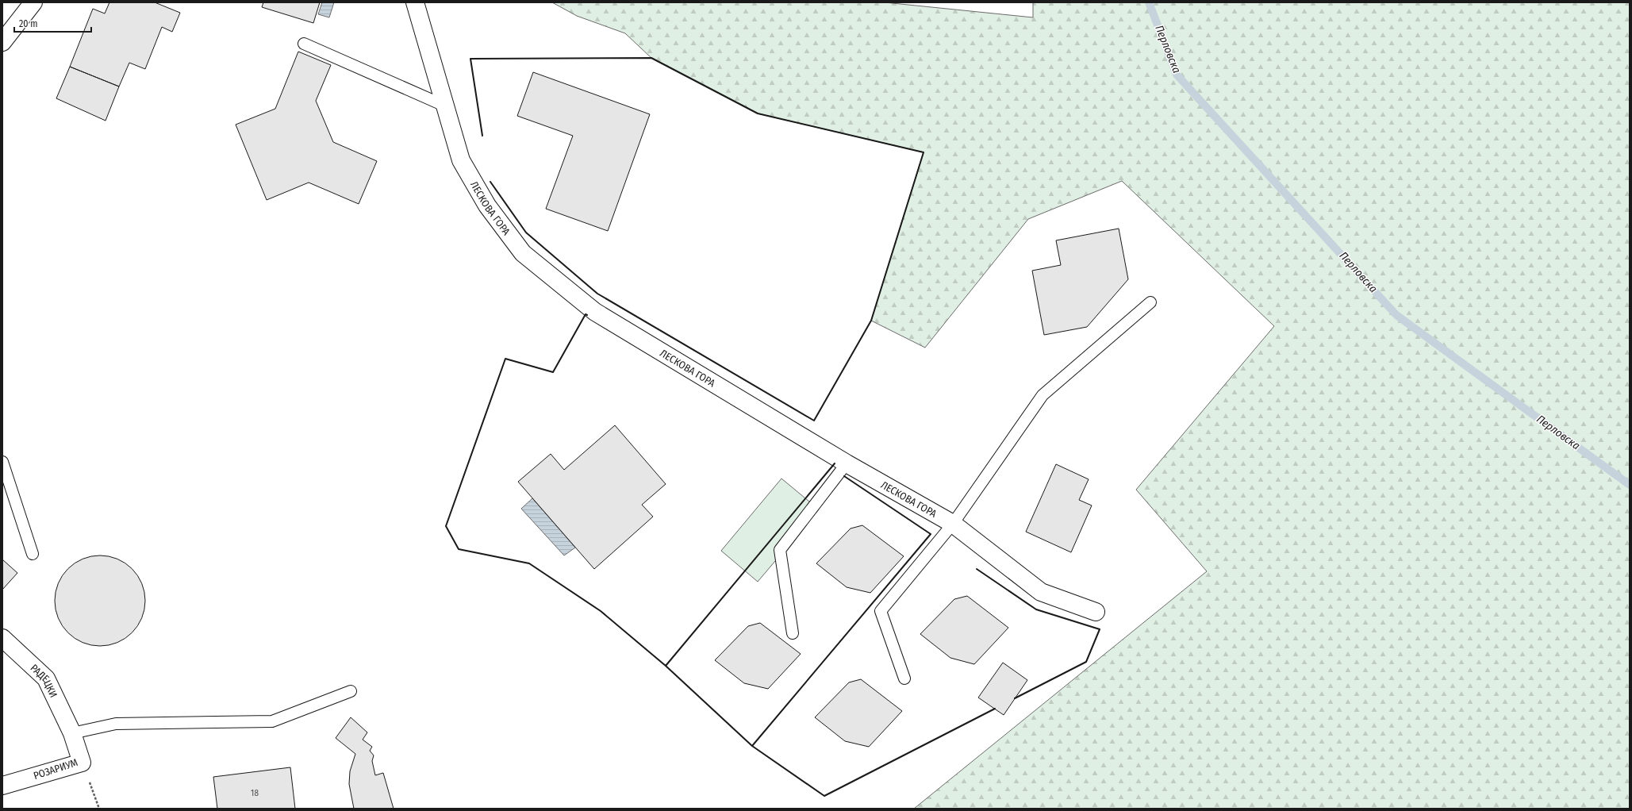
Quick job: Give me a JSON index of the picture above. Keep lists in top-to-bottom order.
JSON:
{
  "streets": {
    "street": ["ЛЕСКОВА ГОРА", "РАДЕЦКИ", "РОЗАРИУМ"]
  },
  "crossings": [
    ["РАДЕЦКИ", "РОЗАРИУМ"]
  ],
  "water": ["Перловска"],
  "house_numbers": ["18"],
  "scale_bar": "20 m"
}
